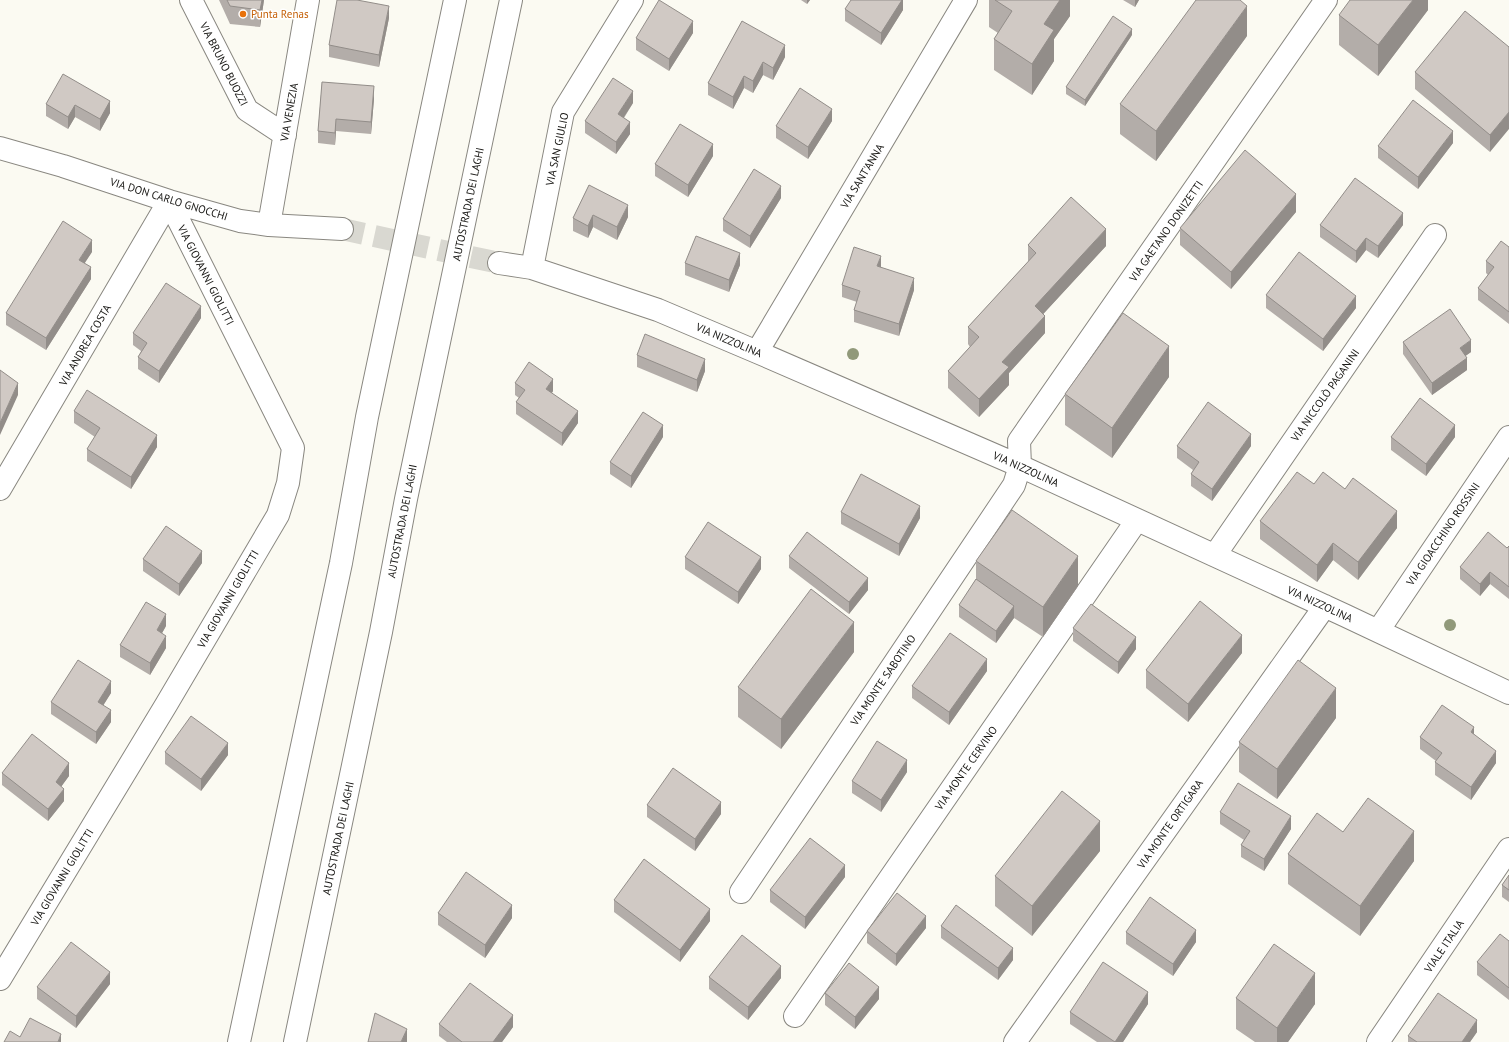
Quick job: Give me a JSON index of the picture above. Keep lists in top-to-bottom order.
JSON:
{
  "streets": {
    "main road": [
      "VIA BRUNO BUOZZI",
      "VIA VENEZIA",
      "VIA SAN GIULIO",
      "VIA SANT'ANNA",
      "VIA DON CARLO GNOCCHI",
      "AUTOSTRADA DEI LAGHI",
      "VIA GAETANO DONIZETTI",
      "VIA GIOVANNI GIOLITTI",
      "VIA NIZZOLINA",
      "VIA ANDREA COSTA",
      "VIA NICCOLÒ PAGANINI",
      "VIA GIOACCHINO ROSSINI",
      "VIA MONTE SABOTINO",
      "VIA MONTE CERVINO",
      "VIA MONTE ORTIGARA",
      "VIALE ITALIA"
    ]
  },
  "crossings": [
    ["VIA BRUNO BUOZZI", "VIA VENEZIA"],
    ["VIA VENEZIA", "VIA DON CARLO GNOCCHI"],
    ["VIA SAN GIULIO", "VIA NIZZOLINA"],
    ["VIA SANT'ANNA", "VIA NIZZOLINA"],
    ["VIA DON CARLO GNOCCHI", "VIA GIOVANNI GIOLITTI"],
    ["VIA DON CARLO GNOCCHI", "VIA ANDREA COSTA"],
    ["VIA GAETANO DONIZETTI", "VIA NIZZOLINA"],
    ["VIA GAETANO DONIZETTI", "VIA MONTE SABOTINO"],
    ["VIA GIOVANNI GIOLITTI", "VIA ANDREA COSTA"],
    ["VIA NIZZOLINA", "VIA NICCOLÒ PAGANINI"],
    ["VIA NIZZOLINA", "VIA GIOACCHINO ROSSINI"],
    ["VIA NIZZOLINA", "VIA MONTE SABOTINO"],
    ["VIA NIZZOLINA", "VIA MONTE CERVINO"],
    ["VIA NIZZOLINA", "VIA MONTE ORTIGARA"]
  ],
  "places": ["Punta Renas"]
}
